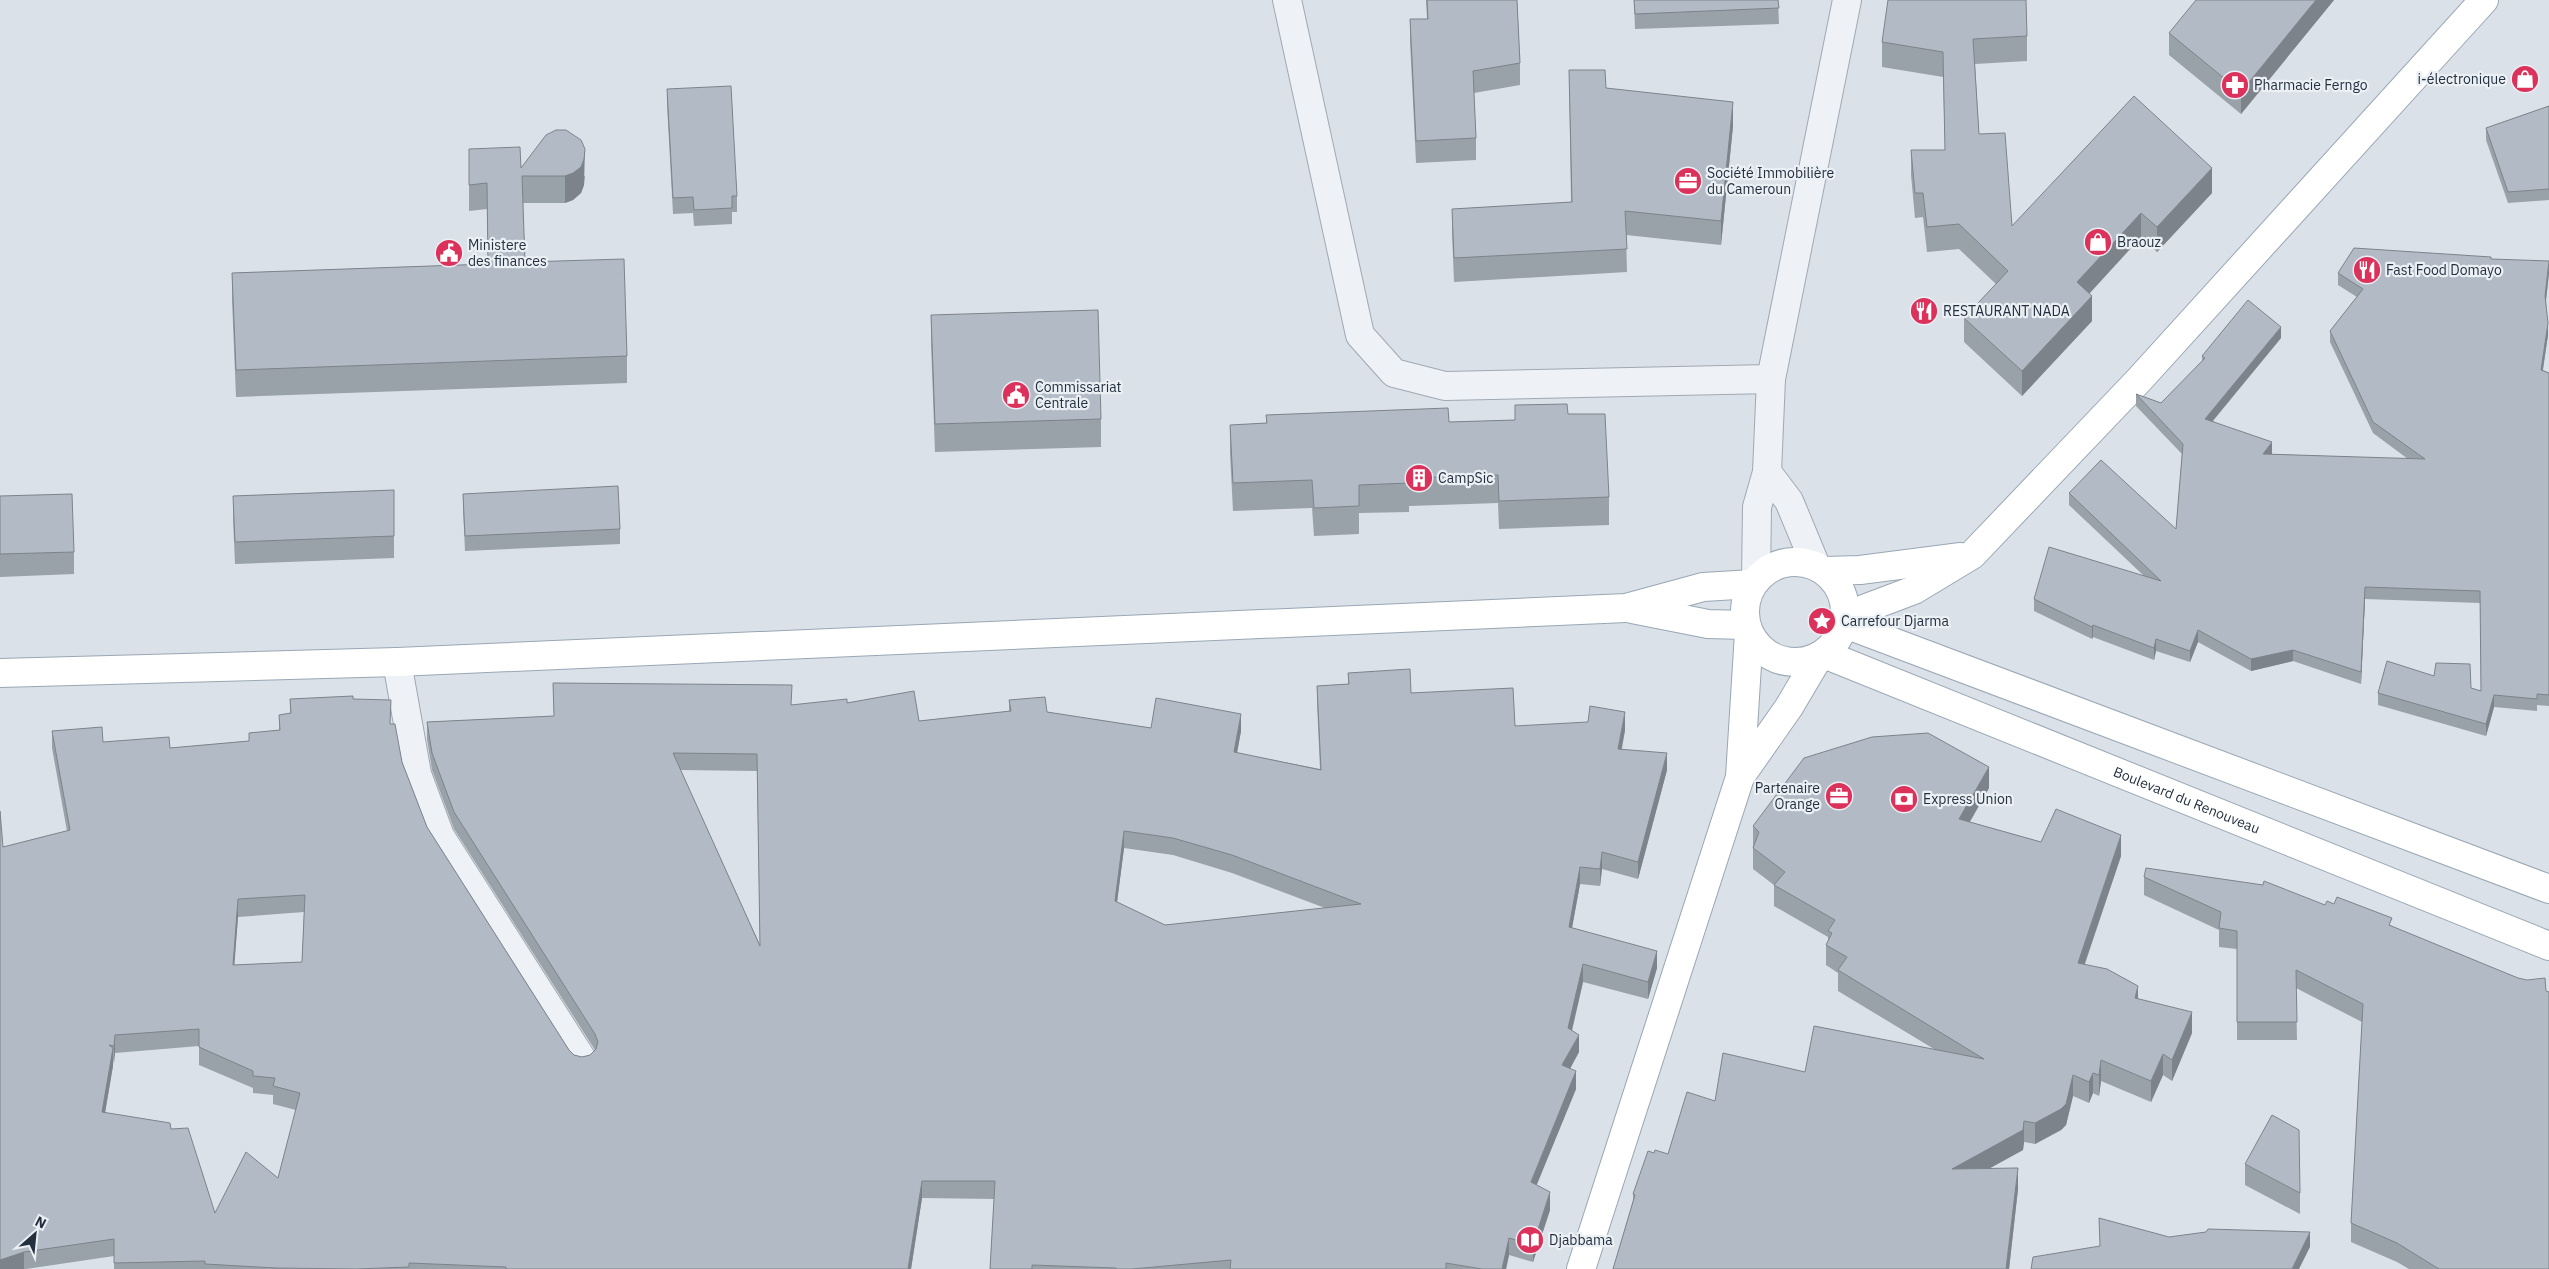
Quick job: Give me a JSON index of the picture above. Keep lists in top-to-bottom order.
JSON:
{
  "streets": {
    "main road": ["Boulevard du Renouveau"]
  },
  "places": {
    "shop": ["i-électronique", "Braouz"],
    "pharmacy": ["Pharmacie Ferngo"],
    "office": ["Société Immobilière du Cameroun", "Partenaire Orange"],
    "public building": ["Ministere des finances", "Commissariat Centrale"],
    "restaurant": ["Fast Food Domayo", "RESTAURANT NADA"],
    "building": ["CampSic"],
    "place": ["Carrefour Djarma"],
    "bank": ["Express Union"],
    "library": ["Djabbama"]
  },
  "north": "top right"
}
